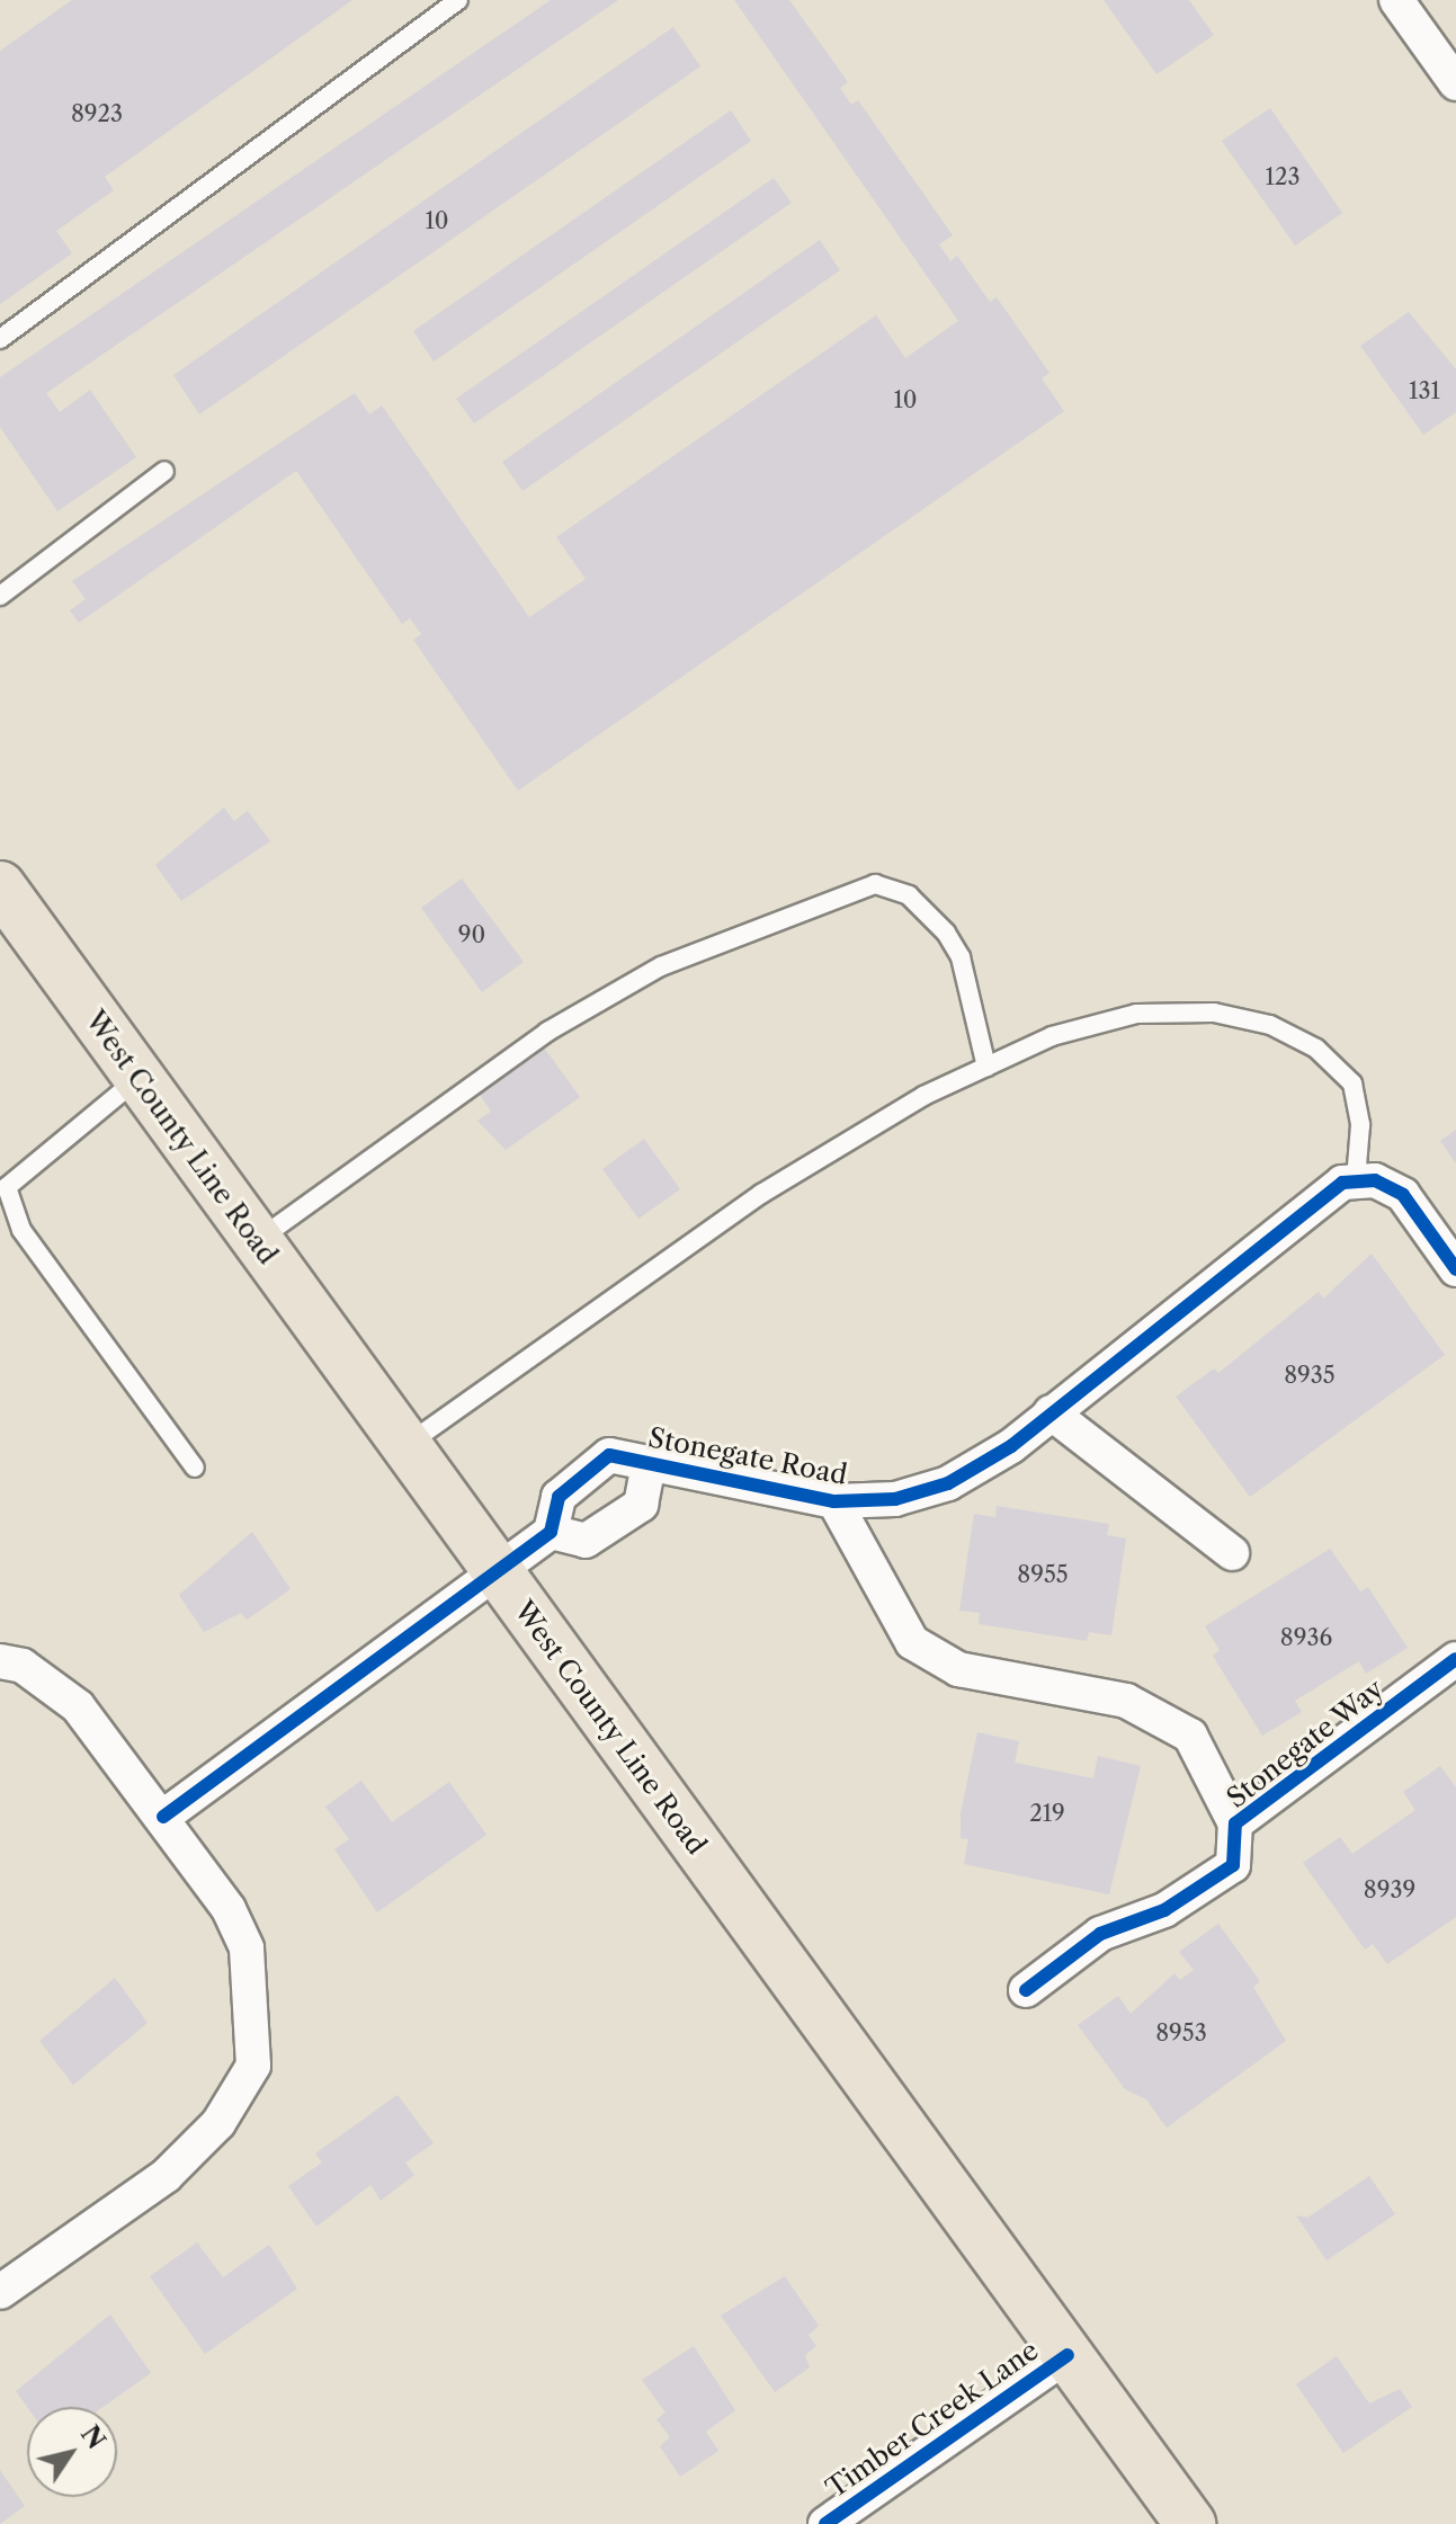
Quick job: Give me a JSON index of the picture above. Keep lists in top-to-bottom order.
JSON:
{
  "streets": {
    "main road": ["West County Line Road"],
    "street": ["Stonegate Road", "Stonegate Way", "Timber Creek Lane"]
  },
  "crossings": [
    ["West County Line Road", "Timber Creek Lane"]
  ],
  "house_numbers": [
    "8923",
    "123",
    "10",
    "131",
    "10",
    "90",
    "8935",
    "8955",
    "8936",
    "219",
    "8939",
    "8953"
  ],
  "north": "top right"
}
